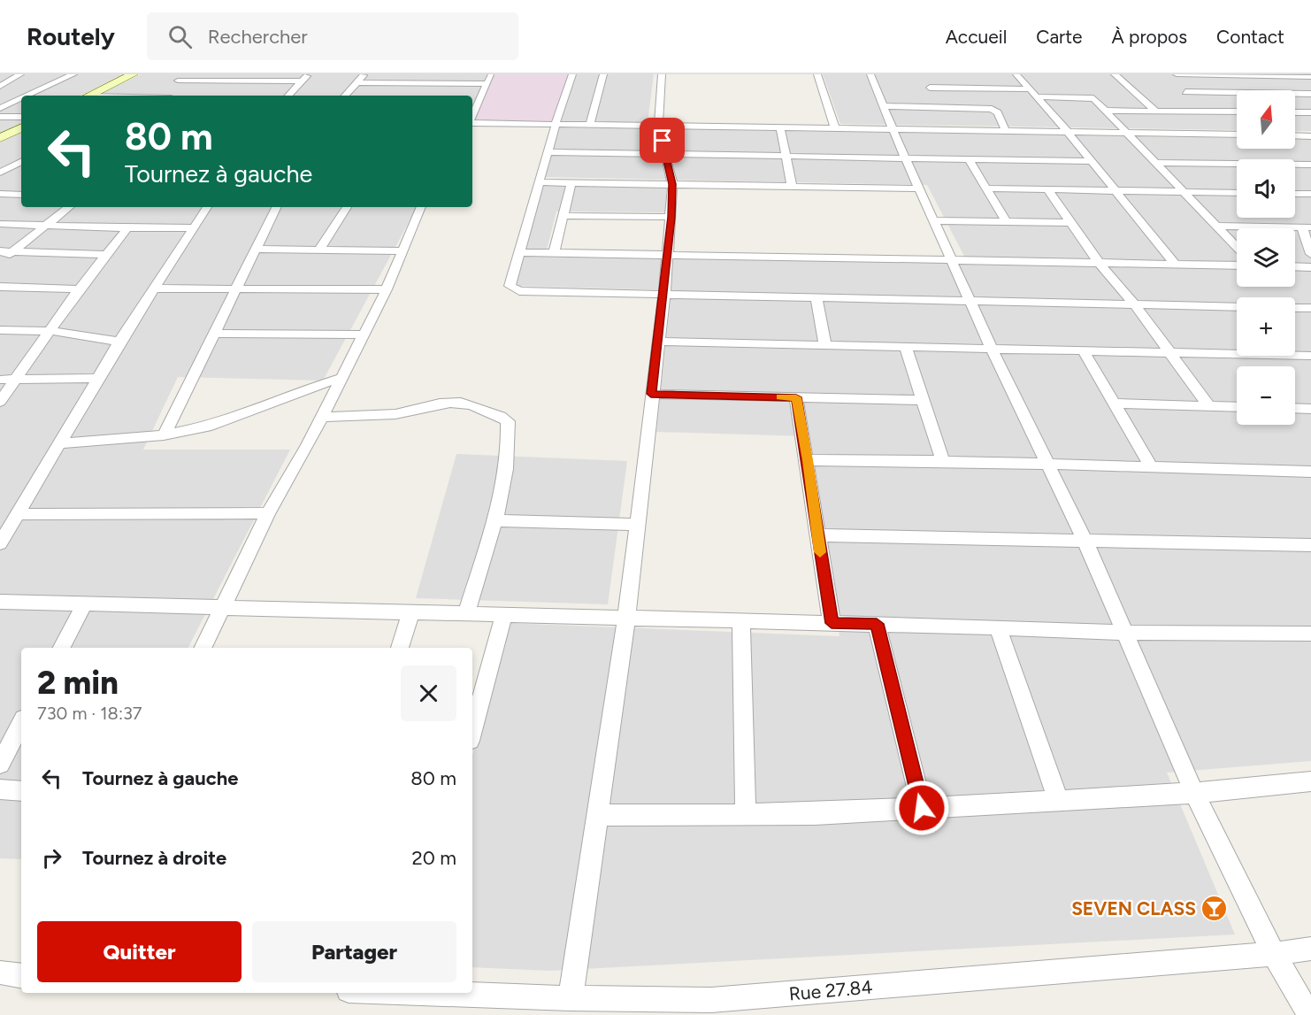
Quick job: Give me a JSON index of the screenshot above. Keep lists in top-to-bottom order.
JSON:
{
  "streets": {
    "street": ["Rue 27.84"]
  },
  "places": {
    "bar": ["SEVEN CLASS"]
  },
  "north": "top",
  "page": {
    "header": "Routely",
    "search": "Rechercher",
    "nav": [
      "Accueil",
      "Carte",
      "À propos",
      "Contact"
    ],
    "map_buttons": ["+", "−"],
    "turn": ["80 m", "Tournez à gauche"],
    "heading": ["2 min", "730 m · 18:37"],
    "list": [
      {
        "name": "Tournez à gauche",
        "value": "80 m"
      },
      {
        "name": "Tournez à droite",
        "value": "20 m"
      }
    ],
    "buttons": ["Quitter", "Partager"]
  }
}
